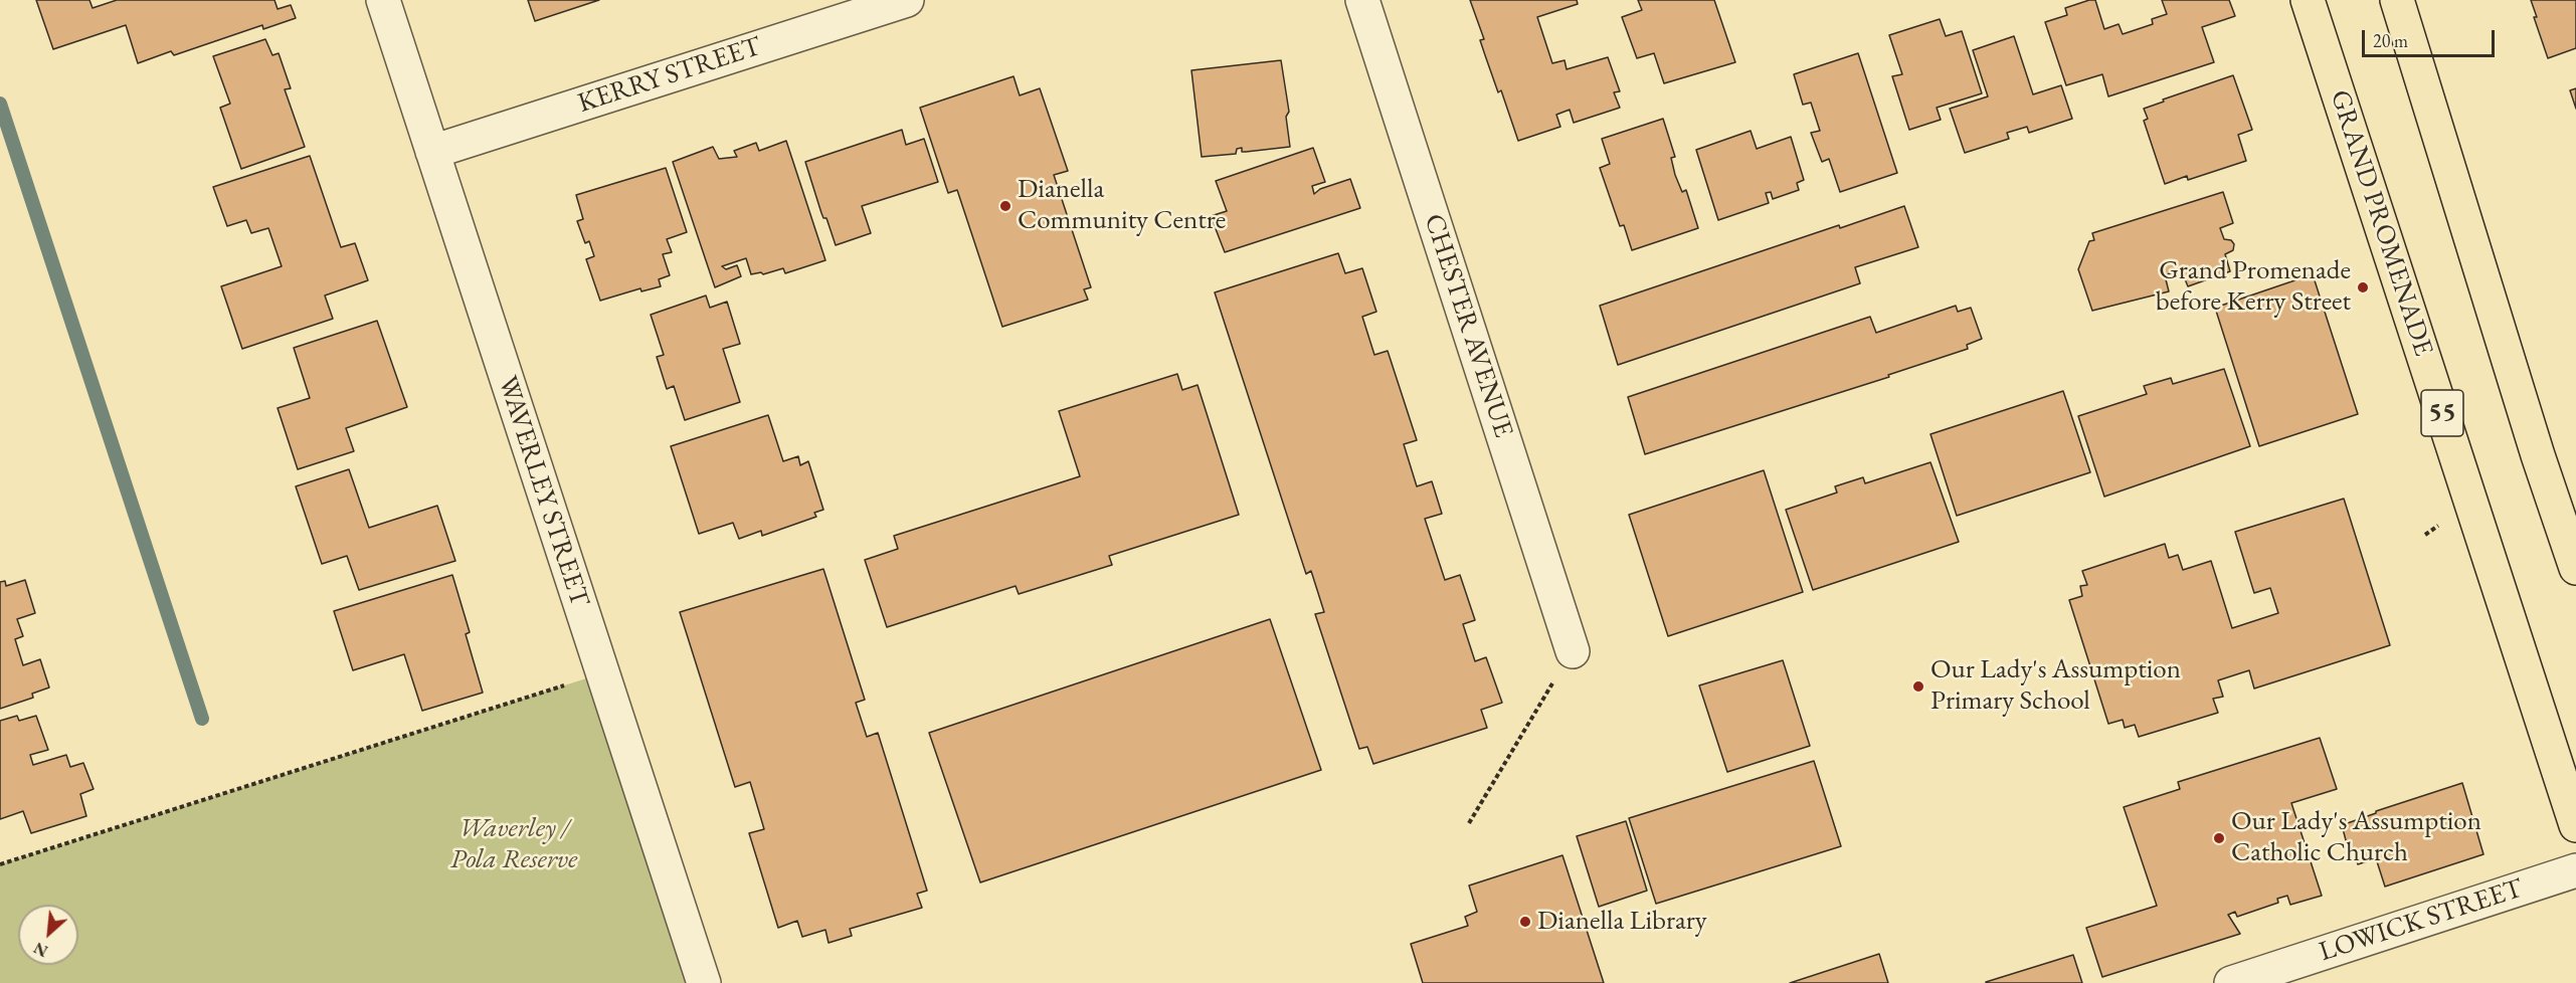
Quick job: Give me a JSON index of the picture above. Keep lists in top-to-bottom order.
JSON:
{
  "streets": {
    "main road": ["GRAND PROMENADE", "55"],
    "street": [
      "KERRY STREET",
      "CHESTER AVENUE",
      "WAVERLEY STREET",
      "LOWICK STREET"
    ]
  },
  "crossings": [
    ["KERRY STREET", "WAVERLEY STREET"]
  ],
  "parks": ["Waverley / Pola Reserve"],
  "places": [
    "Dianella Community Centre",
    "Grand Promenade before Kerry Street",
    "Our Lady's Assumption Primary School",
    "Our Lady's Assumption Catholic Church",
    "Dianella Library"
  ],
  "scale_bar": "20 m",
  "north": "bottom left"
}
